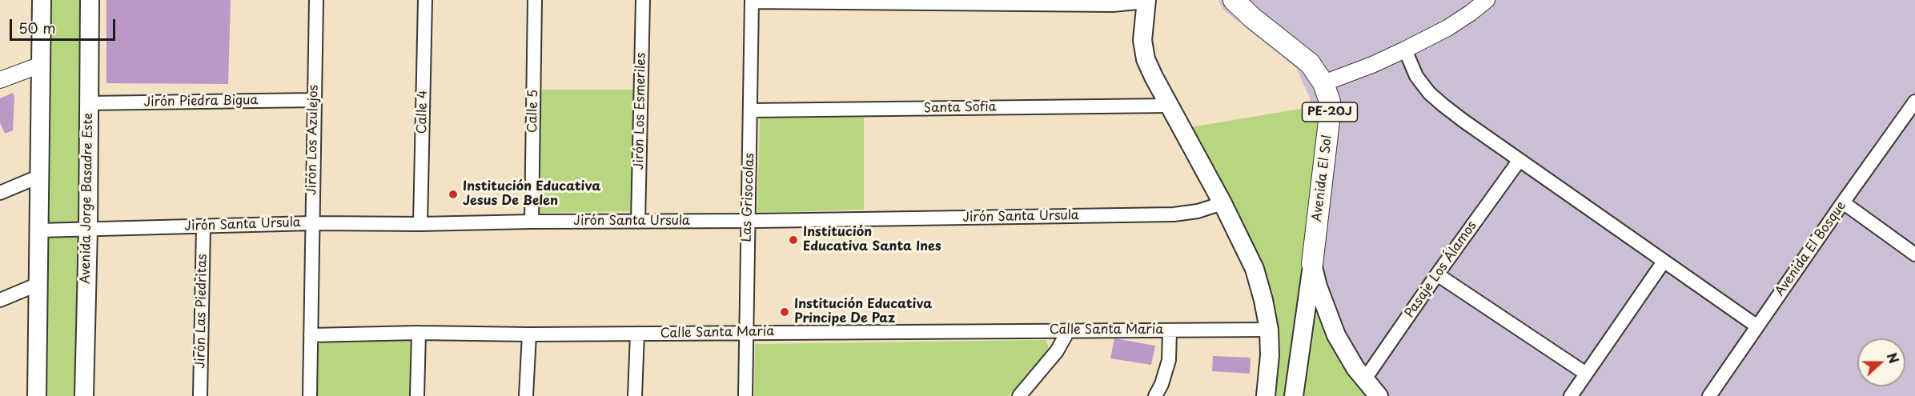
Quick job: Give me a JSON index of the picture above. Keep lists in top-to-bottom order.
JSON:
{
  "streets": {
    "main road": ["PE-20J", "Avenida El Sol", "Avenida Jorge Basadre Este"],
    "street": [
      "Jirón Piedra Bigua",
      "Santa Sofia",
      "Calle 5",
      "Jirón Los Esmeriles",
      "Calle 4",
      "Jirón Los Azulejos",
      "Las Grisocolas",
      "Jirón Santa Ursula",
      "Avenida El Bosque",
      "Pasaje Los Álamos",
      "Jirón Las Piedritas",
      "Calle Santa María"
    ]
  },
  "crossings": [
    ["Jirón Piedra Bigua", "Jirón Los Azulejos"],
    ["Jirón Piedra Bigua", "Avenida Jorge Basadre Este"],
    ["Santa Sofia", "Las Grisocolas"],
    ["Calle 5", "Jirón Santa Ursula"],
    ["Jirón Los Esmeriles", "Jirón Santa Ursula"],
    ["Calle 4", "Jirón Santa Ursula"],
    ["PE-20J", "Avenida El Sol"],
    ["PE-20J", "Pasaje Los Álamos"],
    ["Jirón Los Azulejos", "Jirón Santa Ursula"],
    ["Jirón Los Azulejos", "Calle Santa María"],
    ["Las Grisocolas", "Jirón Santa Ursula"],
    ["Las Grisocolas", "Calle Santa María"],
    ["Avenida Jorge Basadre Este", "Jirón Santa Ursula"],
    ["Jirón Santa Ursula", "Jirón Las Piedritas"]
  ],
  "places": ["Institución Educativa Jesus De Belen", "Institución Educativa Santa Ines", "Institución Educativa Principe De Paz"],
  "scale_bar": "50 m",
  "north": "right"
}
